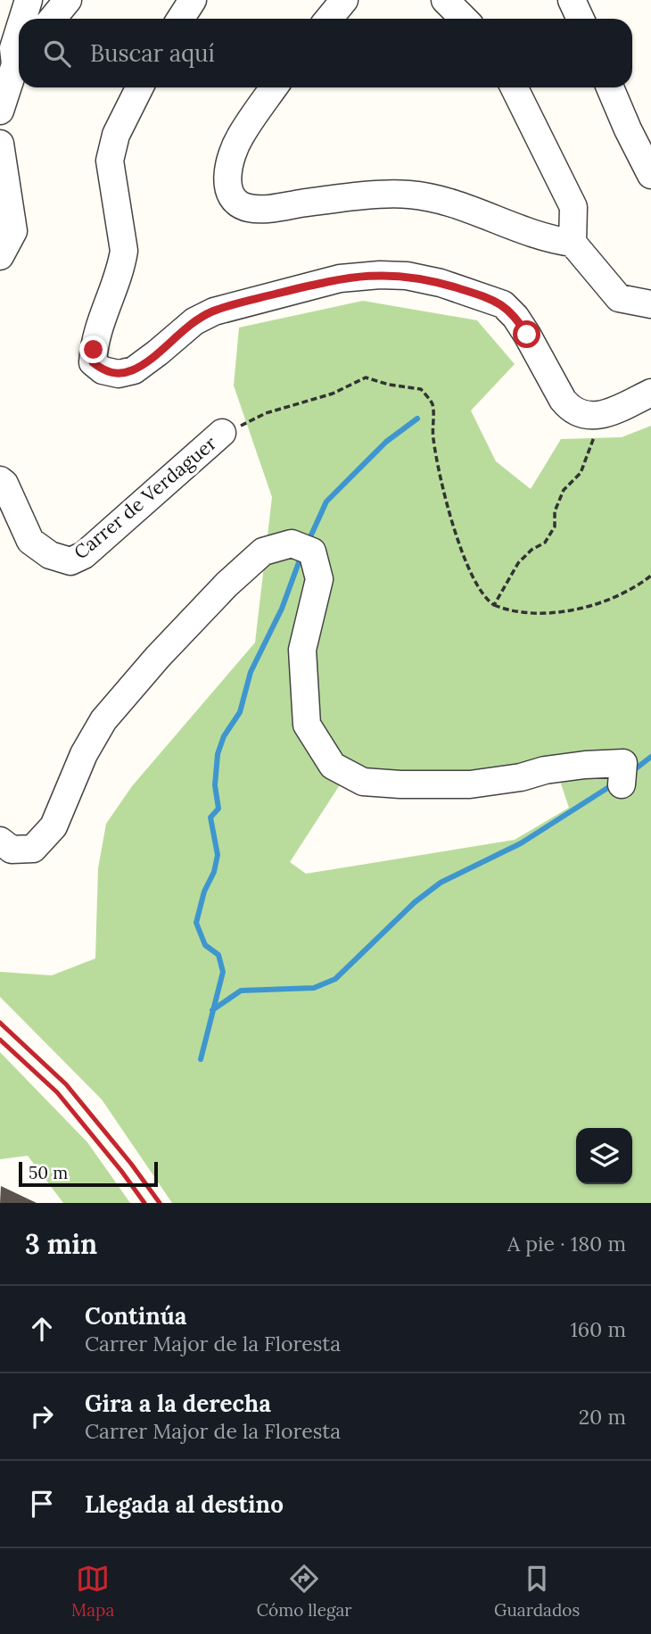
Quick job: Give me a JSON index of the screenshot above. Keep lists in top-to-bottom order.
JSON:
{
  "streets": {
    "street": ["Carrer de Verdaguer"]
  },
  "scale_bar": "50 m",
  "page": {
    "search": "Buscar aquí",
    "scale": "50 m",
    "heading": ["3 min", "A pie · 180 m"],
    "list": [
      ["Continúa", "Carrer Major de la Floresta", "160 m"],
      ["Gira a la derecha", "Carrer Major de la Floresta", "20 m"],
      "Llegada al destino"
    ],
    "nav": ["Mapa", "Cómo llegar", "Guardados"]
  }
}
